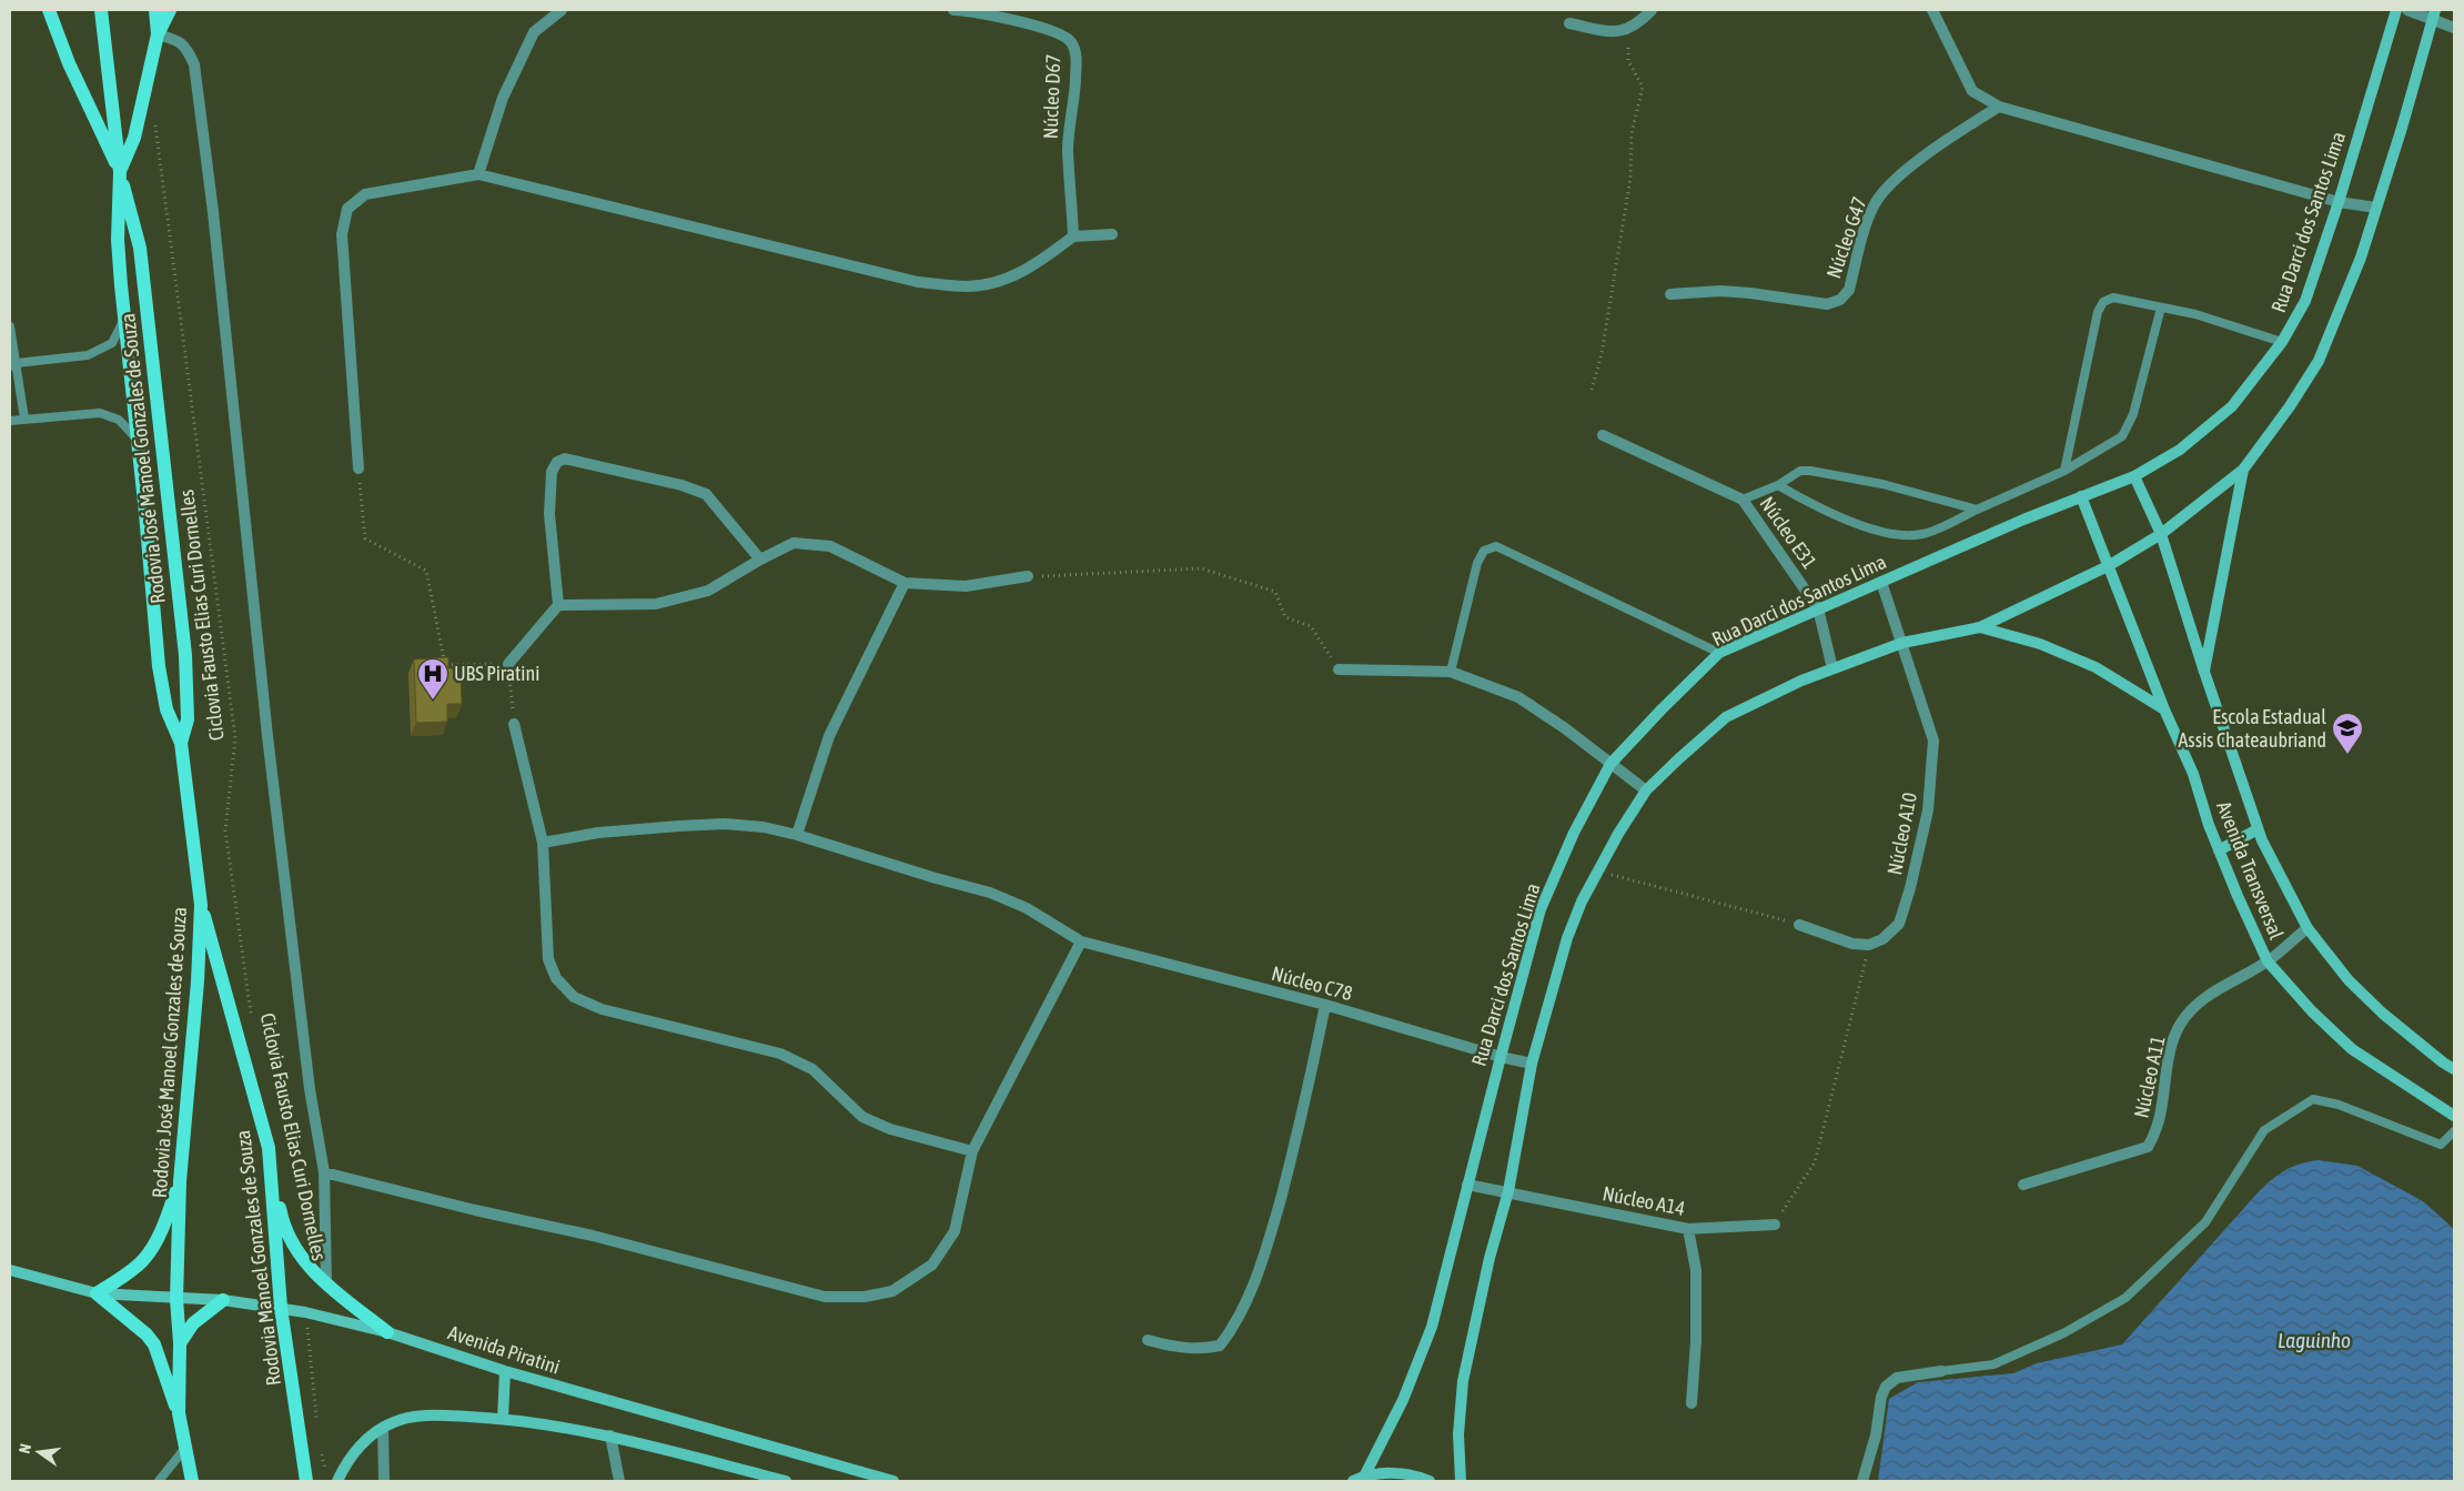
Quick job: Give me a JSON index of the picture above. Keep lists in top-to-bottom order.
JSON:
{
  "streets": {
    "main road": ["Rodovia José Manoel Gonzales de Souza", "Rodovia Manoel Gonzales de Souza"],
    "street": [
      "Núcleo D67",
      "Rua Darci dos Santos Lima",
      "Núcleo G47",
      "Núcleo E31",
      "Núcleo A10",
      "Avenida Transversal",
      "Núcleo C78",
      "Núcleo A11",
      "Núcleo A14",
      "Avenida Piratini"
    ],
    "path": ["Ciclovia Fausto Elias Curi Dornelles"]
  },
  "crossings": [
    ["Rua Darci dos Santos Lima", "Núcleo E31"],
    ["Rua Darci dos Santos Lima", "Núcleo A10"],
    ["Rua Darci dos Santos Lima", "Avenida Transversal"],
    ["Rua Darci dos Santos Lima", "Núcleo C78"],
    ["Rua Darci dos Santos Lima", "Núcleo A14"],
    ["Rodovia José Manoel Gonzales de Souza", "Rodovia Manoel Gonzales de Souza"],
    ["Rodovia José Manoel Gonzales de Souza", "Avenida Piratini"],
    ["Avenida Transversal", "Núcleo A11"],
    ["Rodovia Manoel Gonzales de Souza", "Avenida Piratini"]
  ],
  "water": ["Laguinho"],
  "places": {
    "hospital": ["UBS Piratini"],
    "school or university": ["Escola Estadual Assis Chateaubriand"]
  },
  "north": "left"
}
